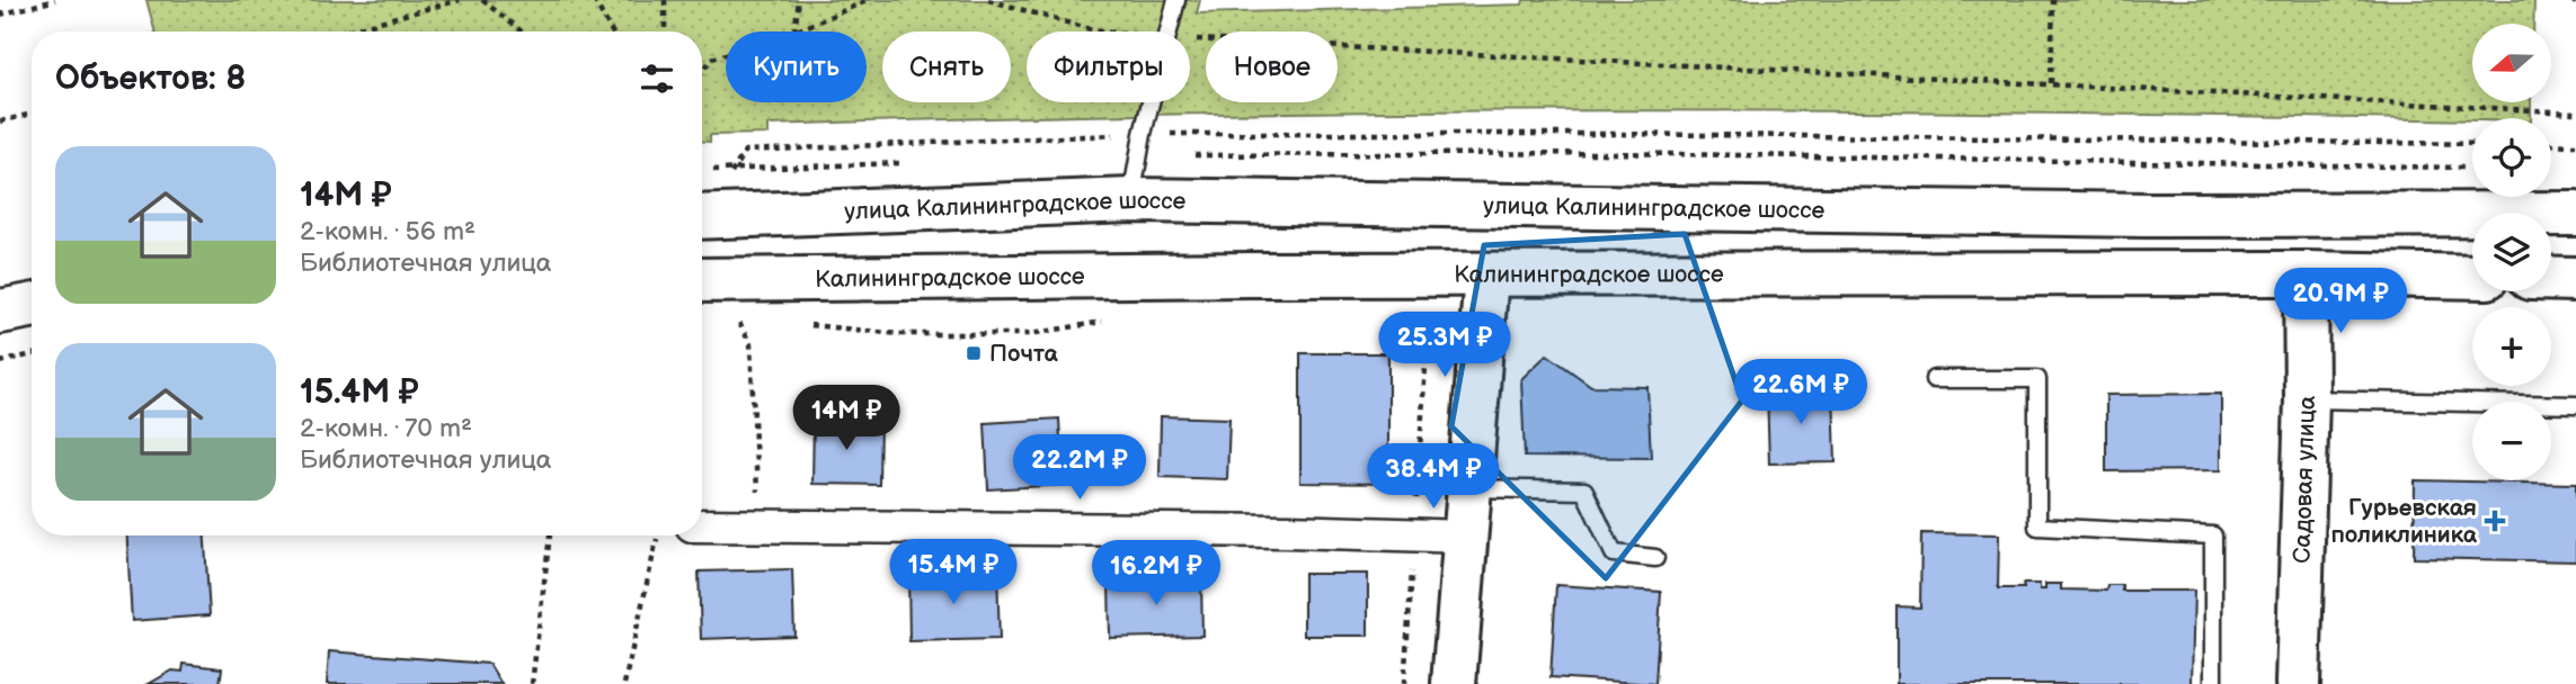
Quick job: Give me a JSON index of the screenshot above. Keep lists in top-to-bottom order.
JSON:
{
  "streets": {
    "main road": ["улица Калининградское шоссе", "Калининградское шоссе", "Садовая улица"]
  },
  "crossings": [
    ["Калининградское шоссе", "Садовая улица"]
  ],
  "places": {
    "transit": ["Почта"],
    "health": ["Гурьевская поликлиника"]
  },
  "north": "left",
  "page": {
    "map_buttons": ["+", "−"],
    "chip": [
      "Купить",
      "Снять",
      "Фильтры",
      "Новое"
    ],
    "heading": "Объектов: 8",
    "list": [
      {
        "name": "14M ₽",
        "note": "2-комн. · 56 m² · Библиотечная улица"
      },
      {
        "name": "15.4M ₽",
        "note": "2-комн. · 70 m² · Библиотечная улица"
      }
    ],
    "price": [
      "20.9M ₽",
      "25.3M ₽",
      "22.6M ₽",
      "14M ₽",
      "22.2M ₽",
      "38.4M ₽",
      "15.4M ₽",
      "16.2M ₽"
    ]
  }
}
